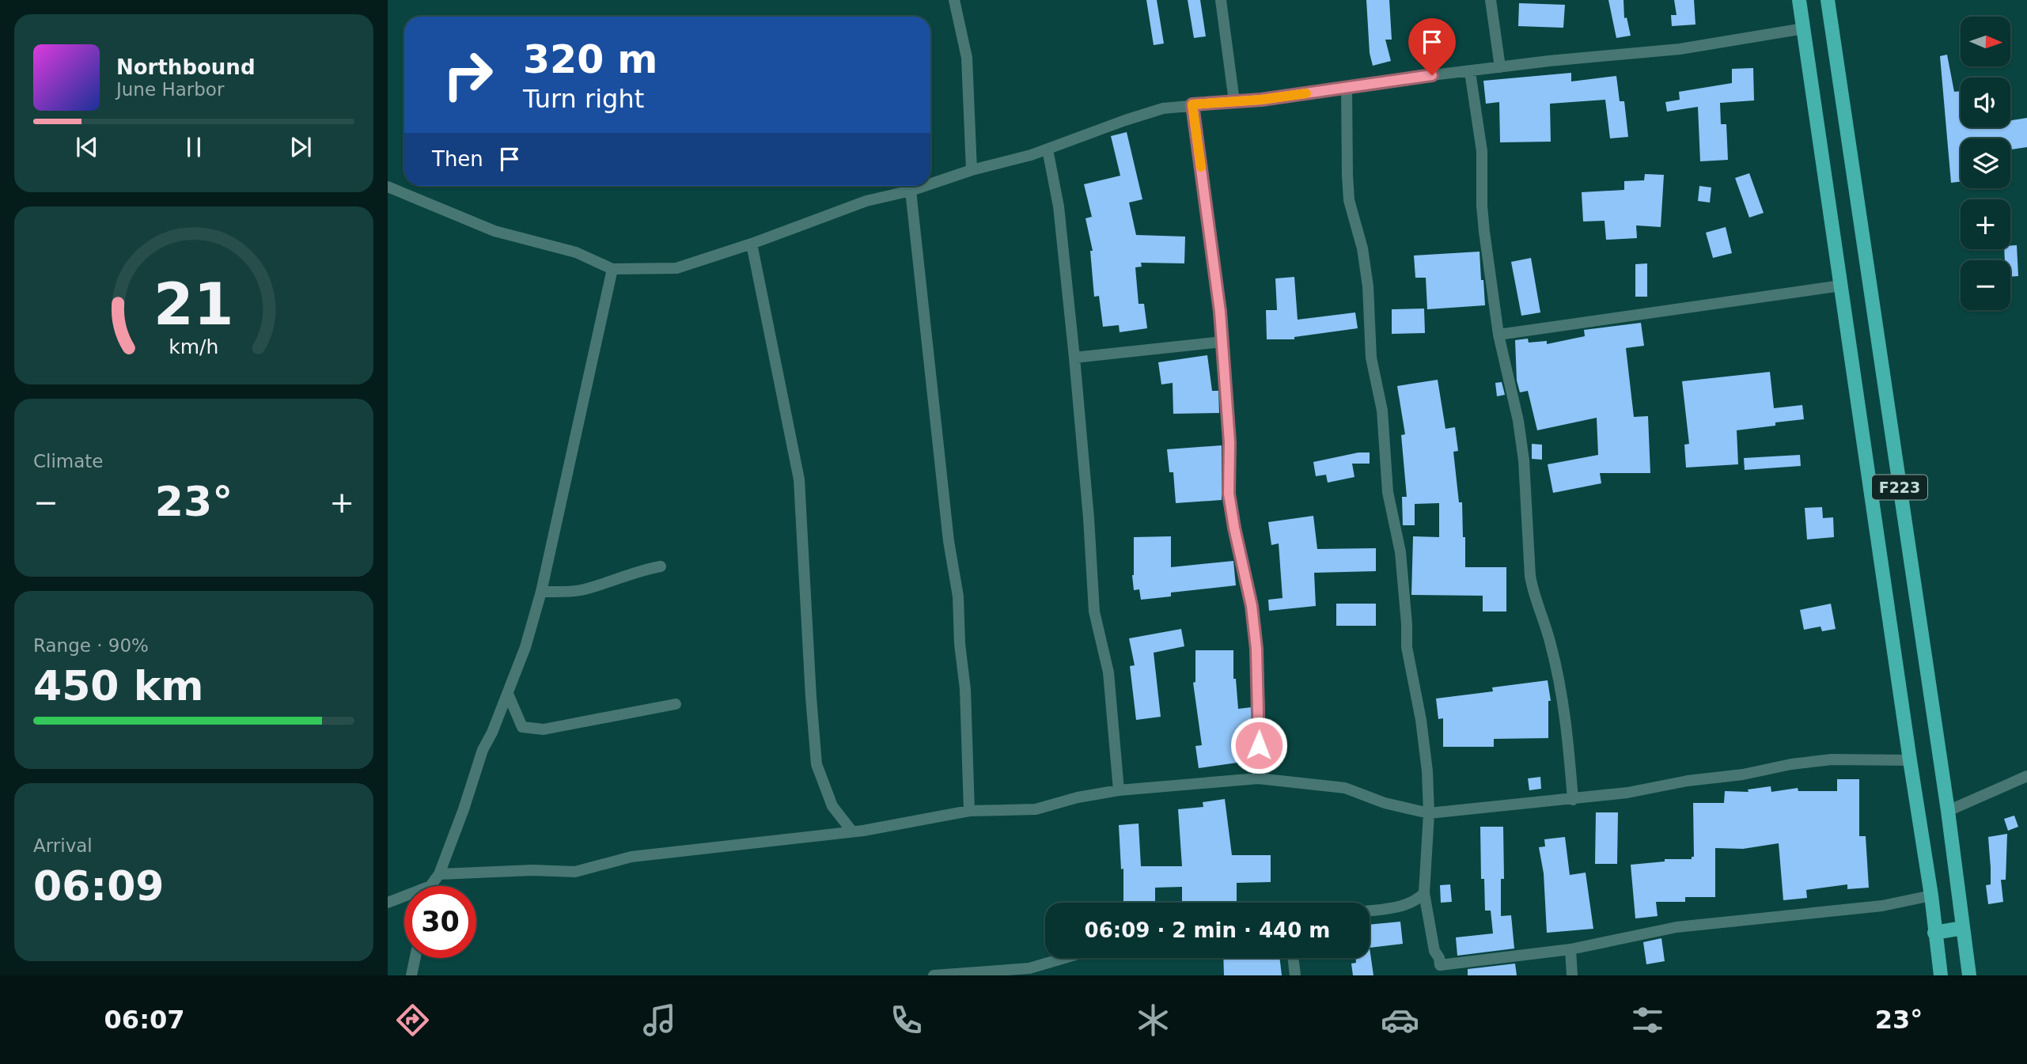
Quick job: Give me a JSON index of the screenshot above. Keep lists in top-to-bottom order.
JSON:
{
  "streets": {
    "main road": ["F223"]
  },
  "north": "right",
  "page": {
    "map_buttons": ["+", "−"],
    "turn": ["320 m", "Turn right"],
    "song": ["Northbound", "June Harbor"],
    "then": "Then",
    "tile": [
      "Climate",
      ["Range · 90%", "450 km"],
      ["Arrival", "06:09"]
    ],
    "heat": ["−", "23°", "+"],
    "limit": "30",
    "trip": "06:09 · 2 min · 440 m",
    "tabs": ["06:07", "23°"],
    "gauge": ["21", "km/h"]
  }
}
